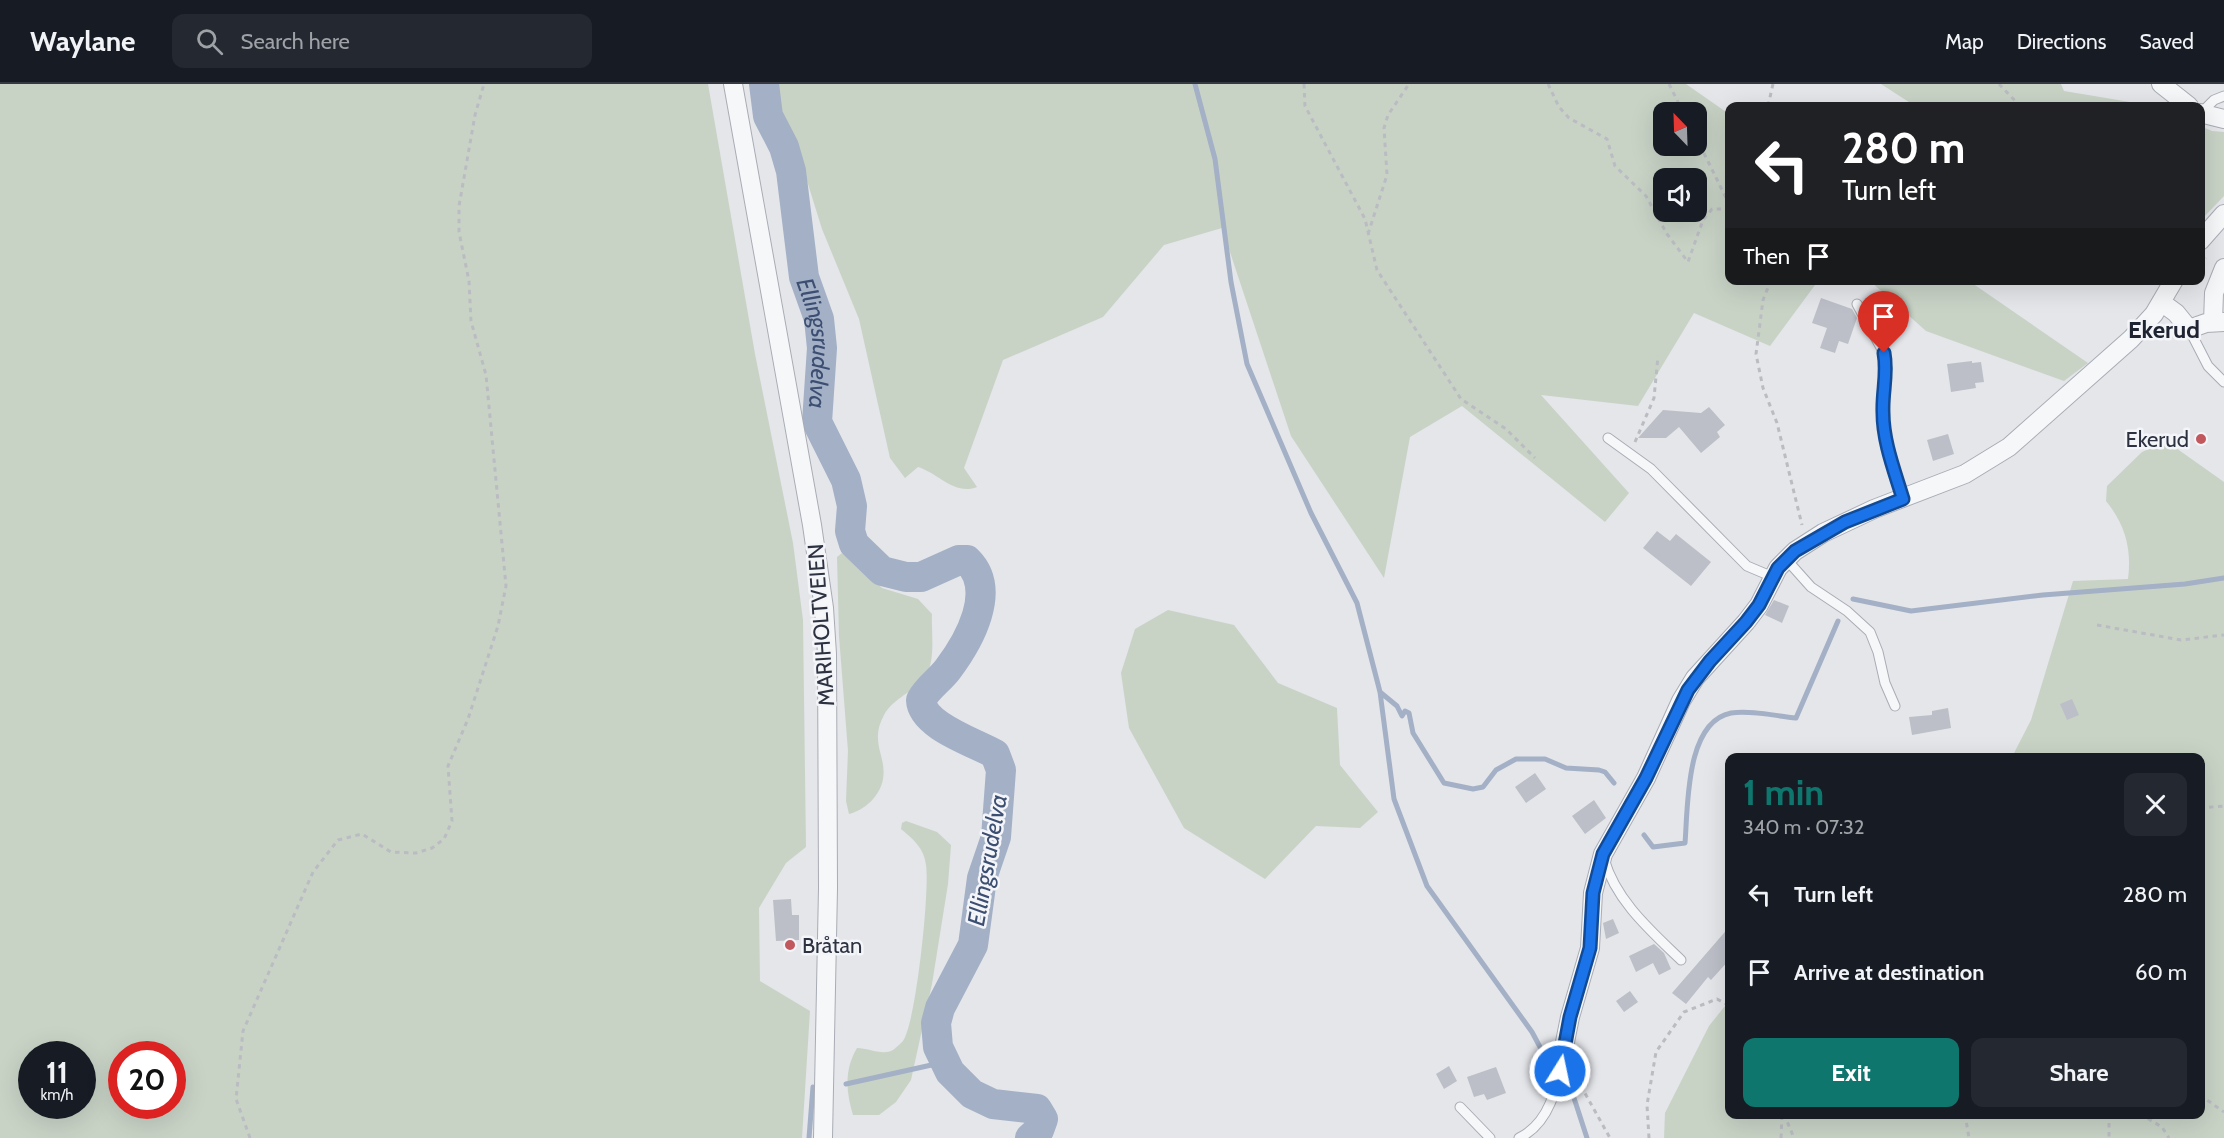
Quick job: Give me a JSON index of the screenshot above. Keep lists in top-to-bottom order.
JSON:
{
  "streets": {
    "street": ["MARIHOLTVEIEN"]
  },
  "districts": ["Ekerud"],
  "water": ["Ellingsrudelva"],
  "places": ["Ekerud", "Bråtan"],
  "north": "top left",
  "page": {
    "header": "Waylane",
    "search": "Search here",
    "nav": ["Map", "Directions", "Saved"],
    "turn": ["280 m", "Turn left"],
    "then": "Then",
    "heading": ["1 min", "340 m · 07:32"],
    "list": [
      {
        "name": "Turn left",
        "value": "280 m"
      },
      {
        "name": "Arrive at destination",
        "value": "60 m"
      }
    ],
    "buttons": ["Exit", "Share"],
    "speed": "11 km/h",
    "limit": "20"
  }
}
